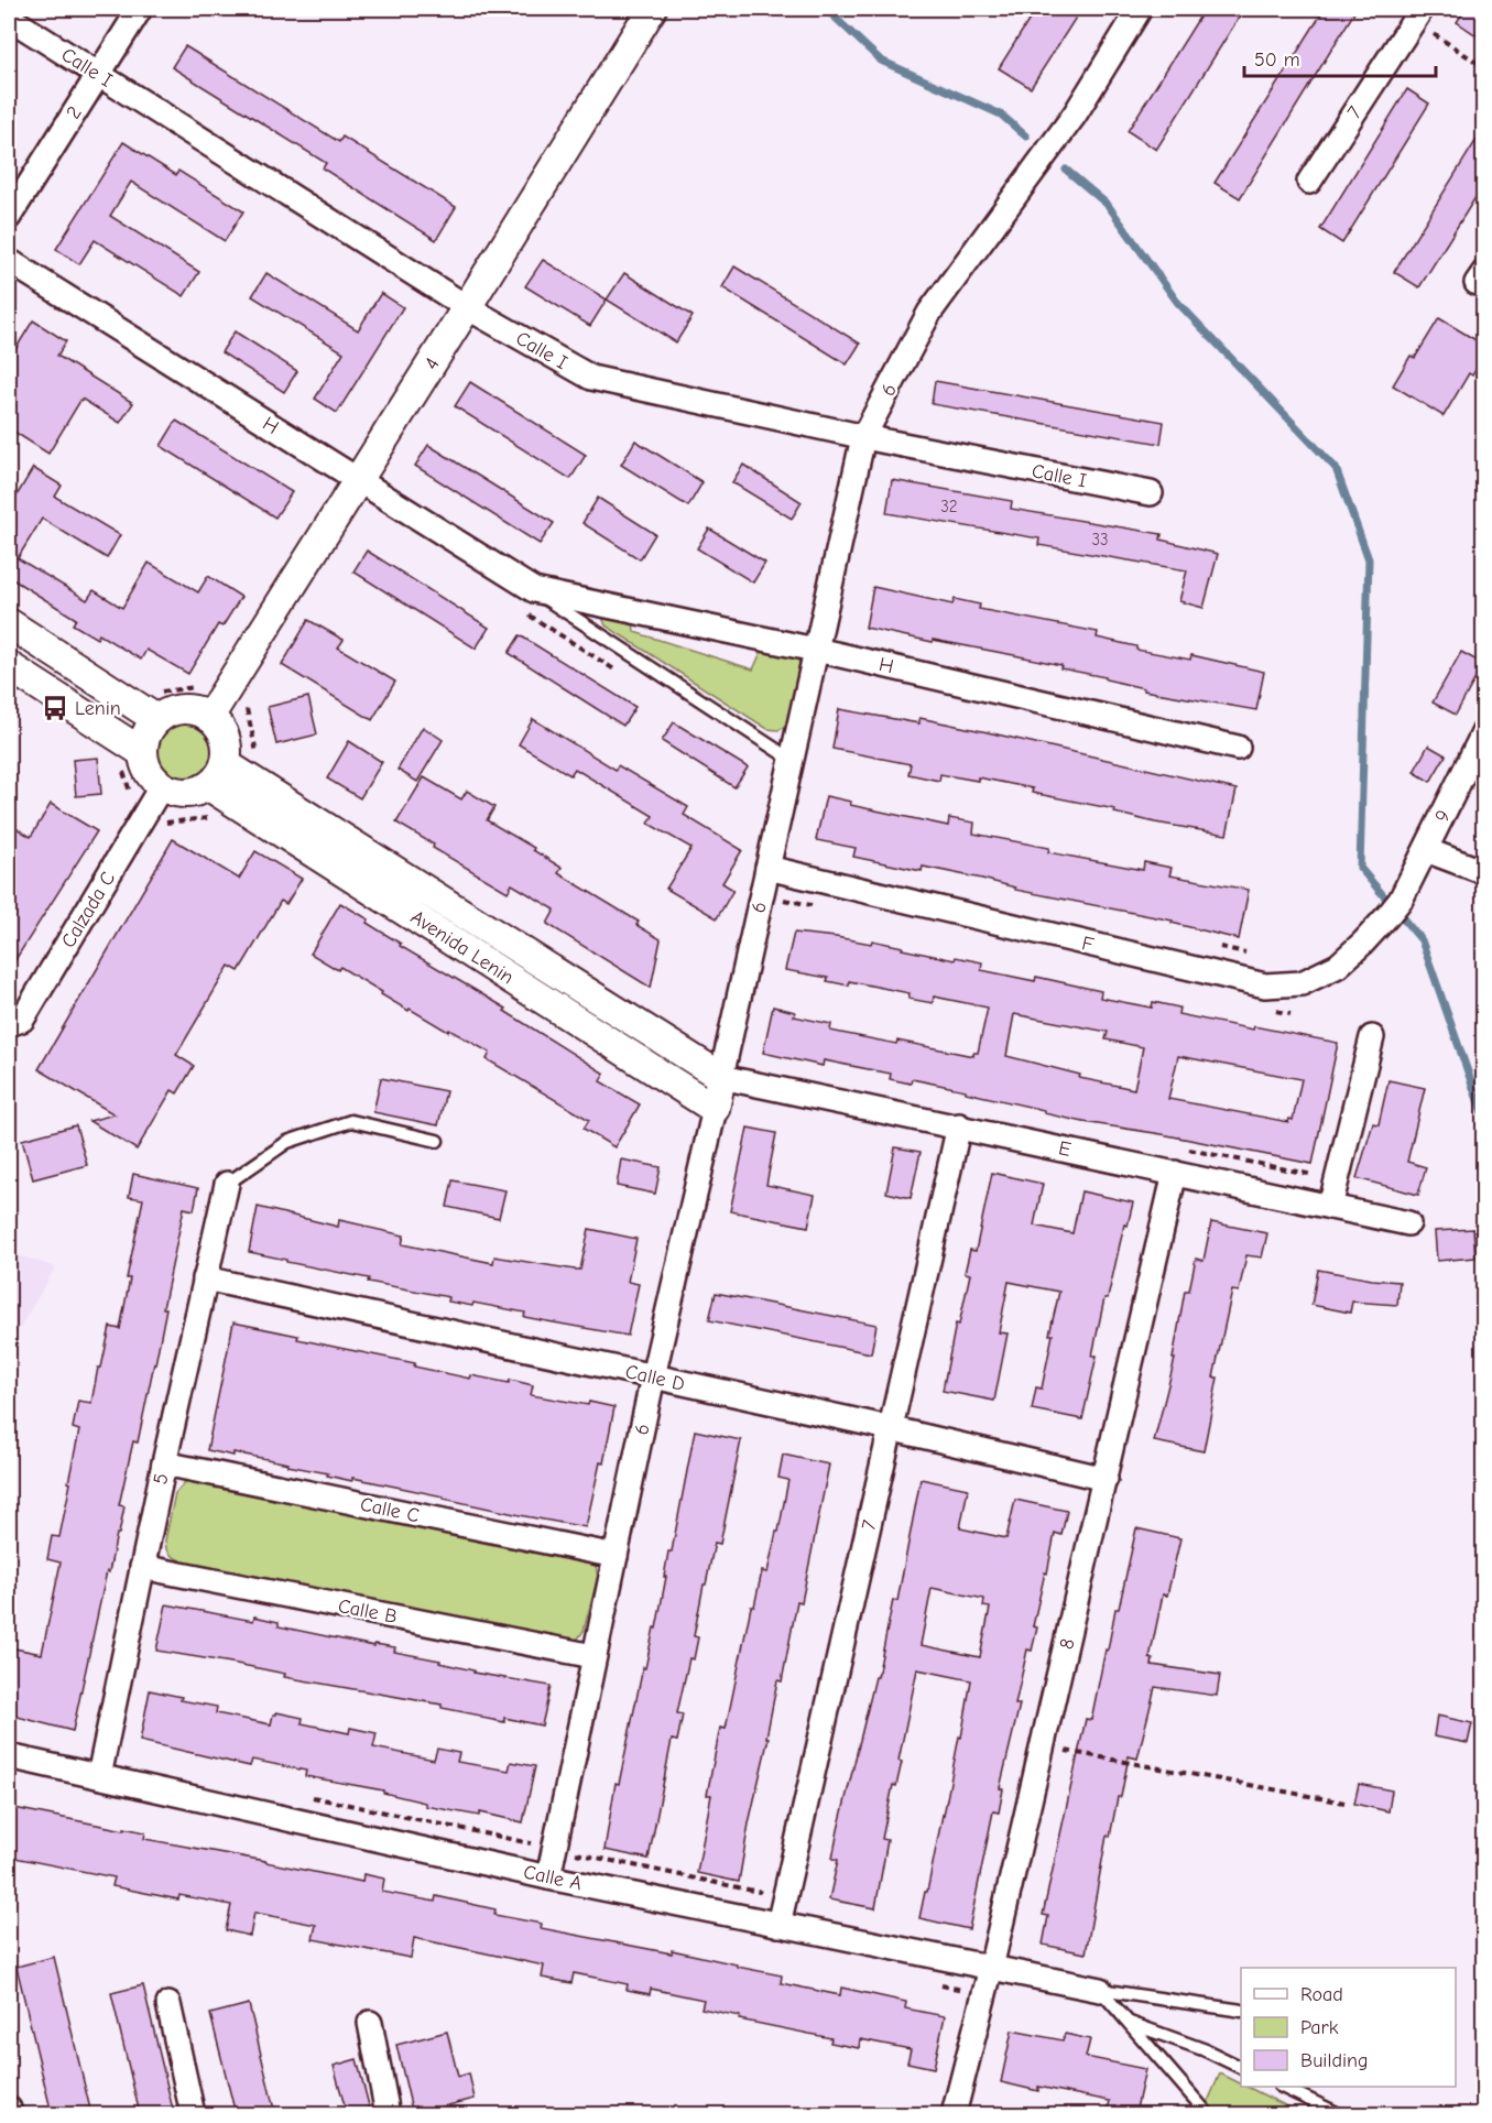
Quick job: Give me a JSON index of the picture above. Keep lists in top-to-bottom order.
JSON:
{
  "streets": {
    "street": [
      "Calle I",
      "2",
      "7",
      "4",
      "6",
      "H",
      "9",
      "Calzada C",
      "F",
      "Avenida Lenin",
      "E",
      "Calle D",
      "5",
      "Calle C",
      "Calle B",
      "8",
      "Calle A"
    ]
  },
  "crossings": [
    ["Calle I", "2"],
    ["Calle I", "4"],
    ["Calle I", "6"],
    ["7", "E"],
    ["7", "Calle D"],
    ["7", "Calle A"],
    ["4", "H"],
    ["4", "Calzada C"],
    ["4", "Avenida Lenin"],
    ["6", "H"],
    ["6", "F"],
    ["6", "Avenida Lenin"],
    ["6", "E"],
    ["6", "Calle D"],
    ["6", "Calle C"],
    ["6", "Calle B"],
    ["6", "Calle A"],
    ["9", "F"],
    ["Calzada C", "Avenida Lenin"],
    ["Avenida Lenin", "E"],
    ["E", "8"],
    ["Calle D", "5"],
    ["Calle D", "8"],
    ["5", "Calle C"],
    ["5", "Calle B"],
    ["5", "Calle A"],
    ["8", "Calle A"]
  ],
  "places": {
    "bus stop": ["Lenin"]
  },
  "house_numbers": ["32", "33"],
  "legend": ["Road", "Park", "Building"],
  "scale_bar": "50 m"
}
